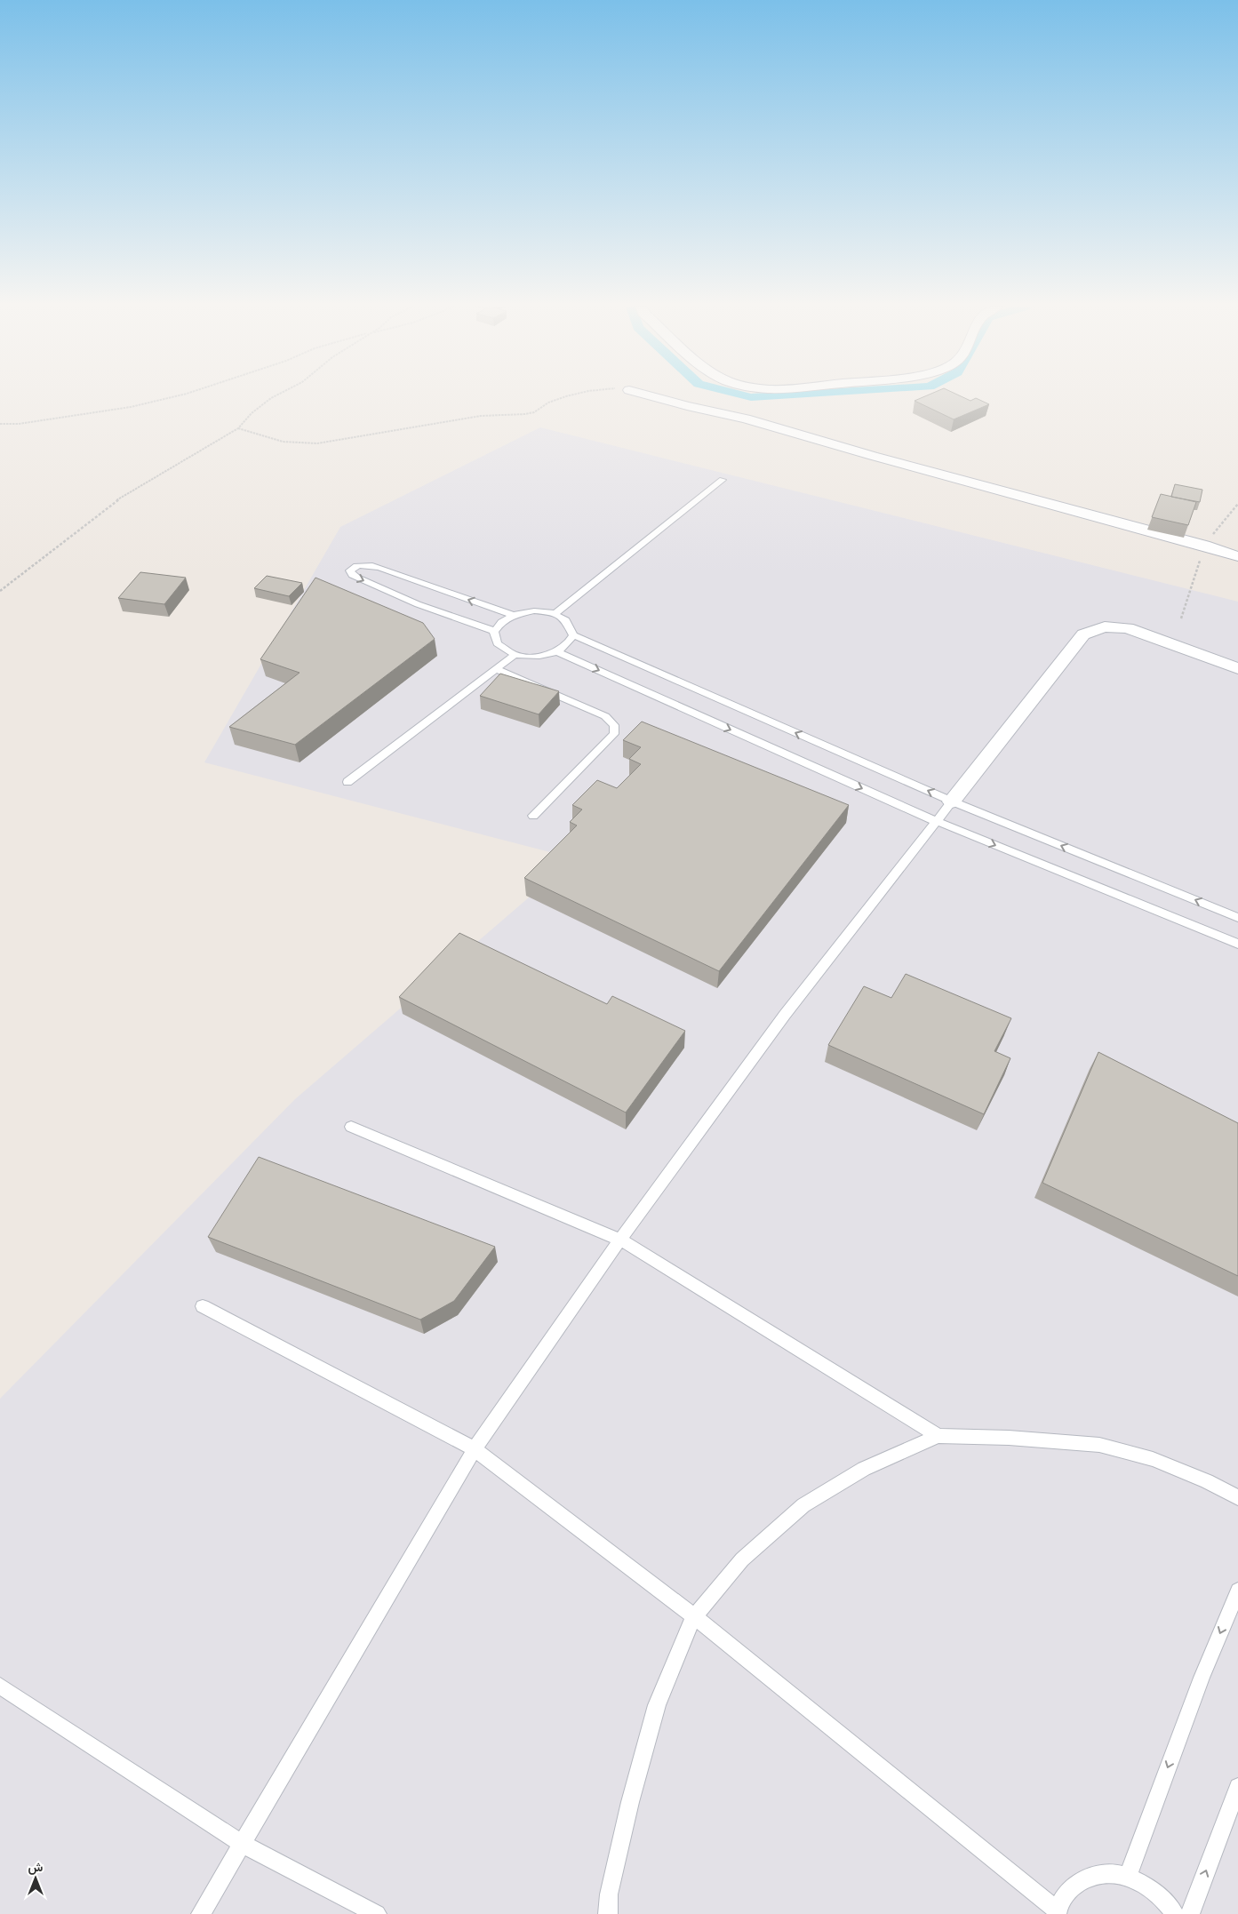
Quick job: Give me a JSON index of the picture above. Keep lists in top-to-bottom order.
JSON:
{
  "north": "top"
}
